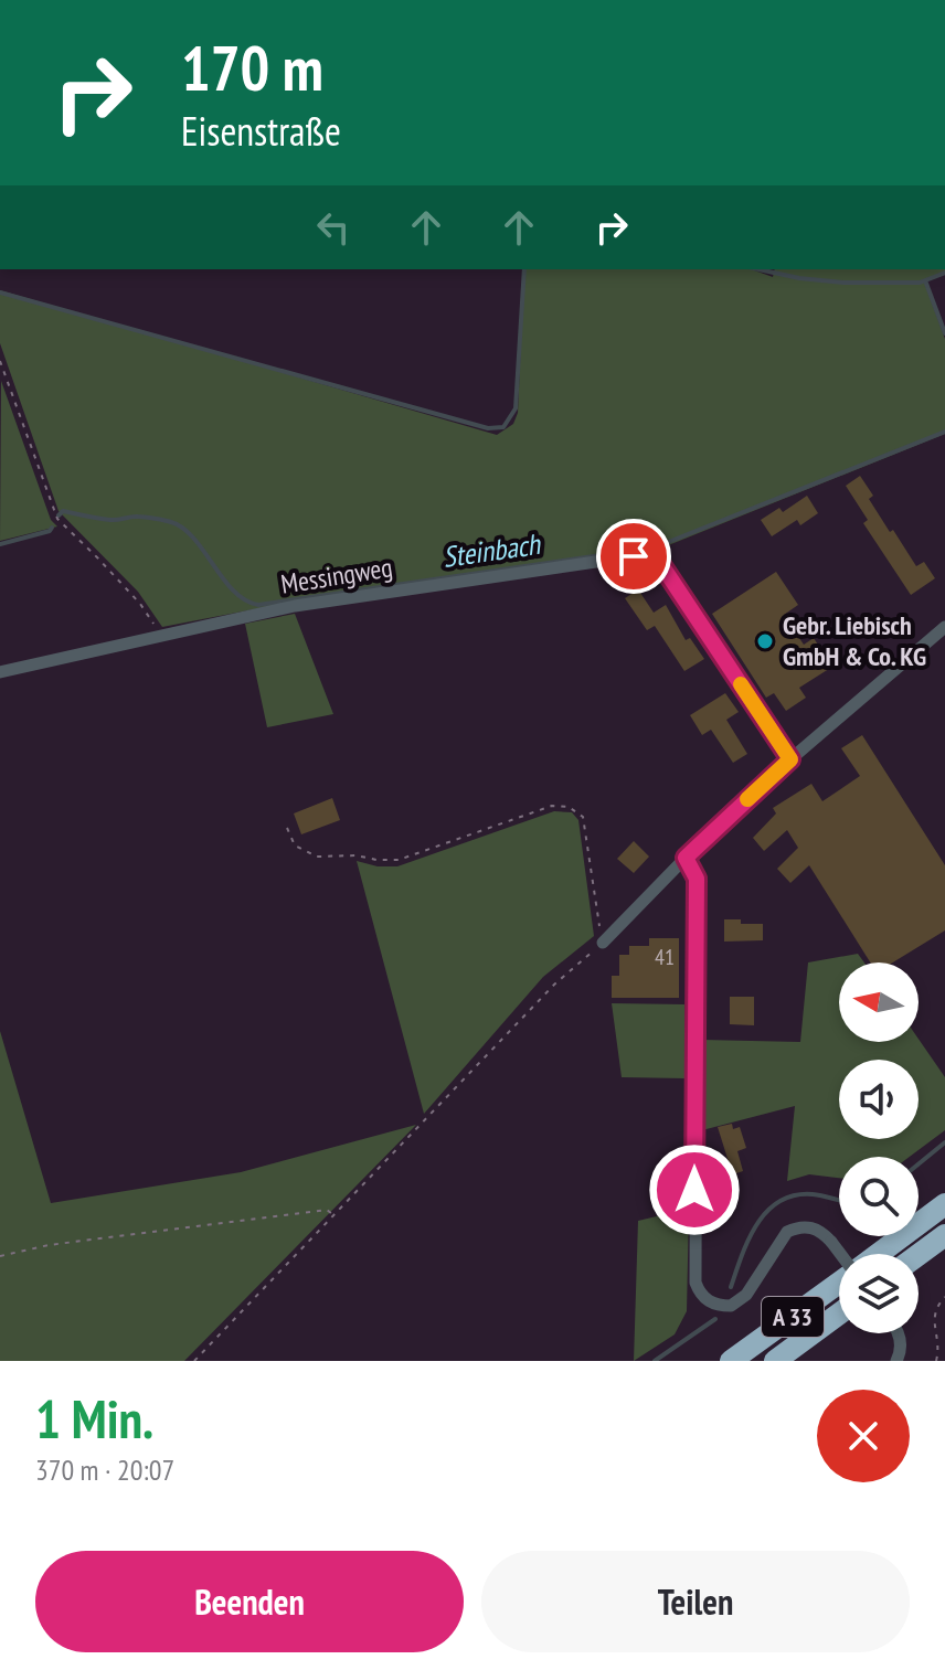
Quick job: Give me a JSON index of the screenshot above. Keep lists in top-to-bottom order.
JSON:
{
  "streets": {
    "highway": ["A 33"],
    "street": ["Messingweg"]
  },
  "water": ["Steinbach"],
  "places": ["Gebr. Liebisch GmbH & Co. KG"],
  "house_numbers": ["41"],
  "north": "left",
  "page": {
    "turn": ["170 m", "Eisenstraße"],
    "heading": ["1 Min.", "370 m · 20:07"],
    "buttons": ["Beenden", "Teilen"]
  }
}
